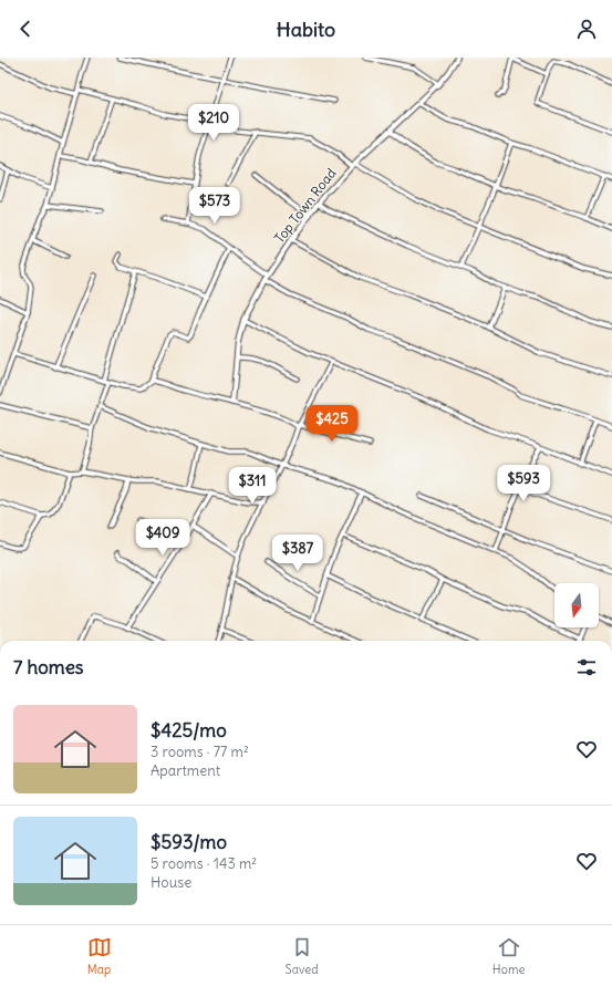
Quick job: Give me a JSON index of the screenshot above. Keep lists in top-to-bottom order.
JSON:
{
  "streets": {
    "street": ["Top Town Road"]
  },
  "north": "bottom",
  "page": {
    "header": "Habito",
    "price": [
      "$210",
      "$573",
      "$425",
      "$593",
      "$311",
      "$409",
      "$387"
    ],
    "heading": "7 homes",
    "list": [
      {
        "name": "$425/mo",
        "note": "3 rooms · 77 m² · Apartment"
      },
      {
        "name": "$593/mo",
        "note": "5 rooms · 143 m² · House"
      }
    ],
    "tabs": ["Map", "Saved", "Home"]
  }
}
